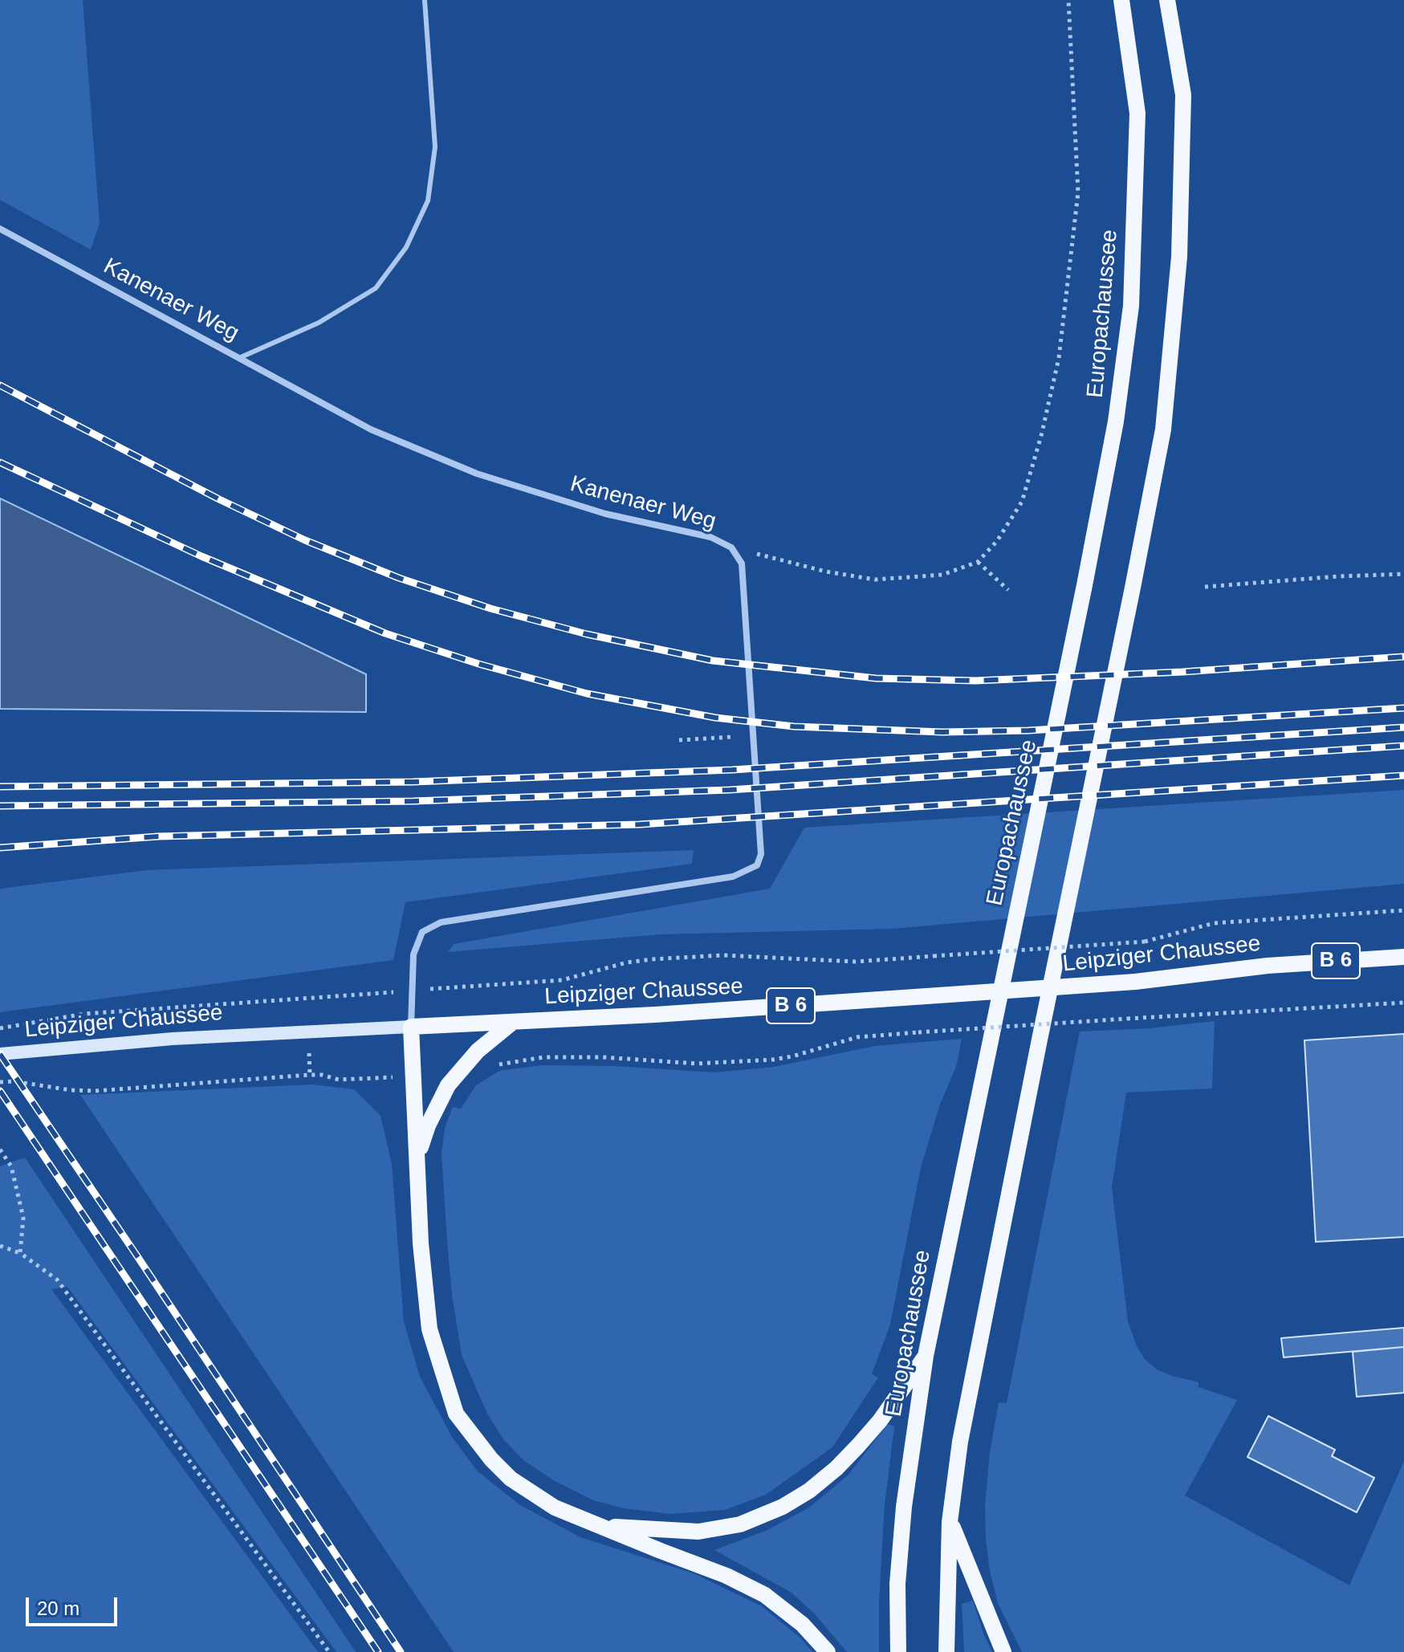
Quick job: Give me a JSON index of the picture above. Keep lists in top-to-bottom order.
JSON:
{
  "streets": {
    "main road": ["Europachaussee", "Leipziger Chaussee", "B 6"],
    "street": ["Kanenaer Weg"]
  },
  "crossings": [
    ["Kanenaer Weg", "Leipziger Chaussee"]
  ],
  "scale_bar": "20 m"
}
